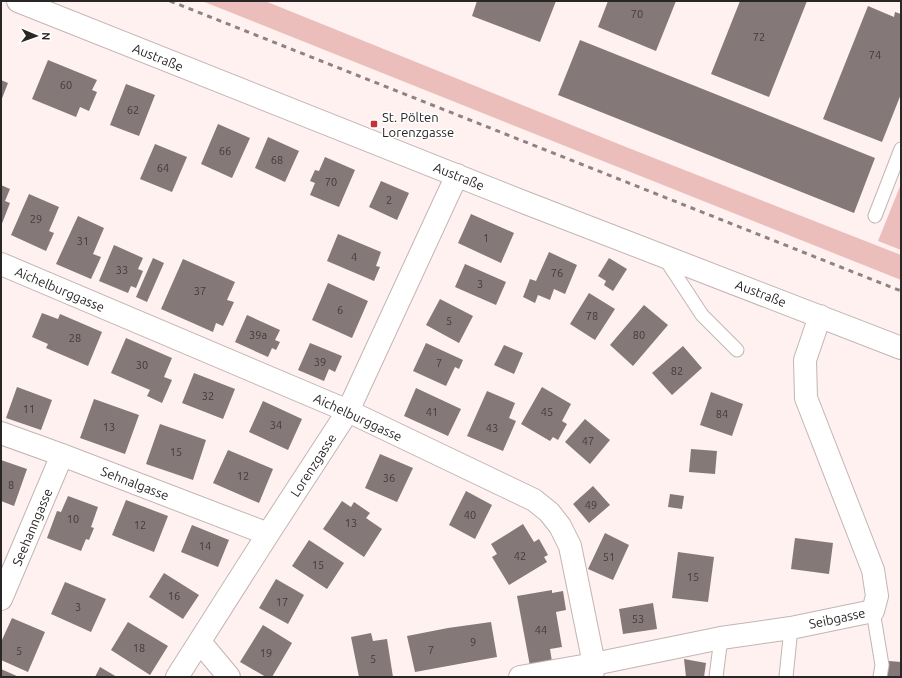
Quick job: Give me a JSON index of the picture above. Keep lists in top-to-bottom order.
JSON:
{
  "streets": {
    "street": [
      "Austraße",
      "Aichelburggasse",
      "Lorenzgasse",
      "Sehnalgasse",
      "Seehanngasse",
      "Seibgasse"
    ]
  },
  "crossings": [
    ["Austraße", "Lorenzgasse"],
    ["Austraße", "Seibgasse"],
    ["Aichelburggasse", "Lorenzgasse"],
    ["Aichelburggasse", "Seibgasse"],
    ["Lorenzgasse", "Sehnalgasse"],
    ["Sehnalgasse", "Seehanngasse"]
  ],
  "places": {
    "transit": ["St. Pölten Lorenzgasse"]
  },
  "house_numbers": [
    "70",
    "72",
    "74",
    "60",
    "62",
    "66",
    "68",
    "64",
    "70",
    "2",
    "29",
    "1",
    "31",
    "4",
    "33",
    "76",
    "3",
    "37",
    "6",
    "78",
    "5",
    "39a",
    "80",
    "28",
    "39",
    "7",
    "30",
    "82",
    "32",
    "11",
    "41",
    "45",
    "84",
    "34",
    "13",
    "43",
    "47",
    "15",
    "12",
    "36",
    "8",
    "49",
    "40",
    "10",
    "13",
    "12",
    "14",
    "42",
    "51",
    "15",
    "15",
    "16",
    "17",
    "3",
    "53",
    "44",
    "9",
    "18",
    "7",
    "5",
    "19",
    "5"
  ],
  "north": "right"
}
